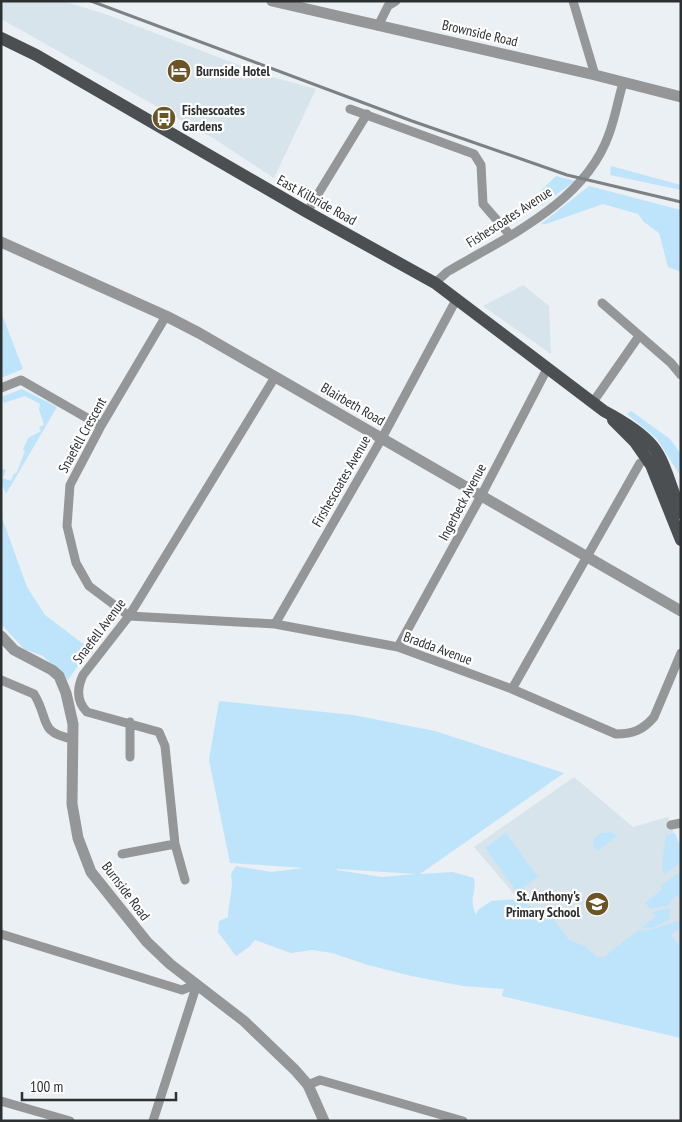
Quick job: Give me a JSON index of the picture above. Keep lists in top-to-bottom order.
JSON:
{
  "streets": {
    "main road": ["East Kilbride Road"],
    "street": [
      "Brownside Road",
      "Fishescoates Avenue",
      "Blairbeth Road",
      "Snaefell Crescent",
      "Firshescoates Avenue",
      "Ingerbeck Avenue",
      "Snaefell Avenue",
      "Bradda Avenue",
      "Burnside Road"
    ]
  },
  "crossings": [
    ["Brownside Road", "Fishescoates Avenue"],
    ["East Kilbride Road", "Fishescoates Avenue"],
    ["East Kilbride Road", "Firshescoates Avenue"],
    ["East Kilbride Road", "Ingerbeck Avenue"],
    ["Blairbeth Road", "Snaefell Crescent"],
    ["Blairbeth Road", "Firshescoates Avenue"],
    ["Blairbeth Road", "Ingerbeck Avenue"],
    ["Blairbeth Road", "Snaefell Avenue"],
    ["Snaefell Crescent", "Snaefell Avenue"],
    ["Snaefell Crescent", "Bradda Avenue"],
    ["Firshescoates Avenue", "Bradda Avenue"],
    ["Ingerbeck Avenue", "Bradda Avenue"],
    ["Snaefell Avenue", "Bradda Avenue"]
  ],
  "places": {
    "hotel": ["Burnside Hotel"],
    "bus stop": ["Fishescoates Gardens"],
    "school or university": ["St. Anthony's Primary School"]
  },
  "scale_bar": "100 m"
}
